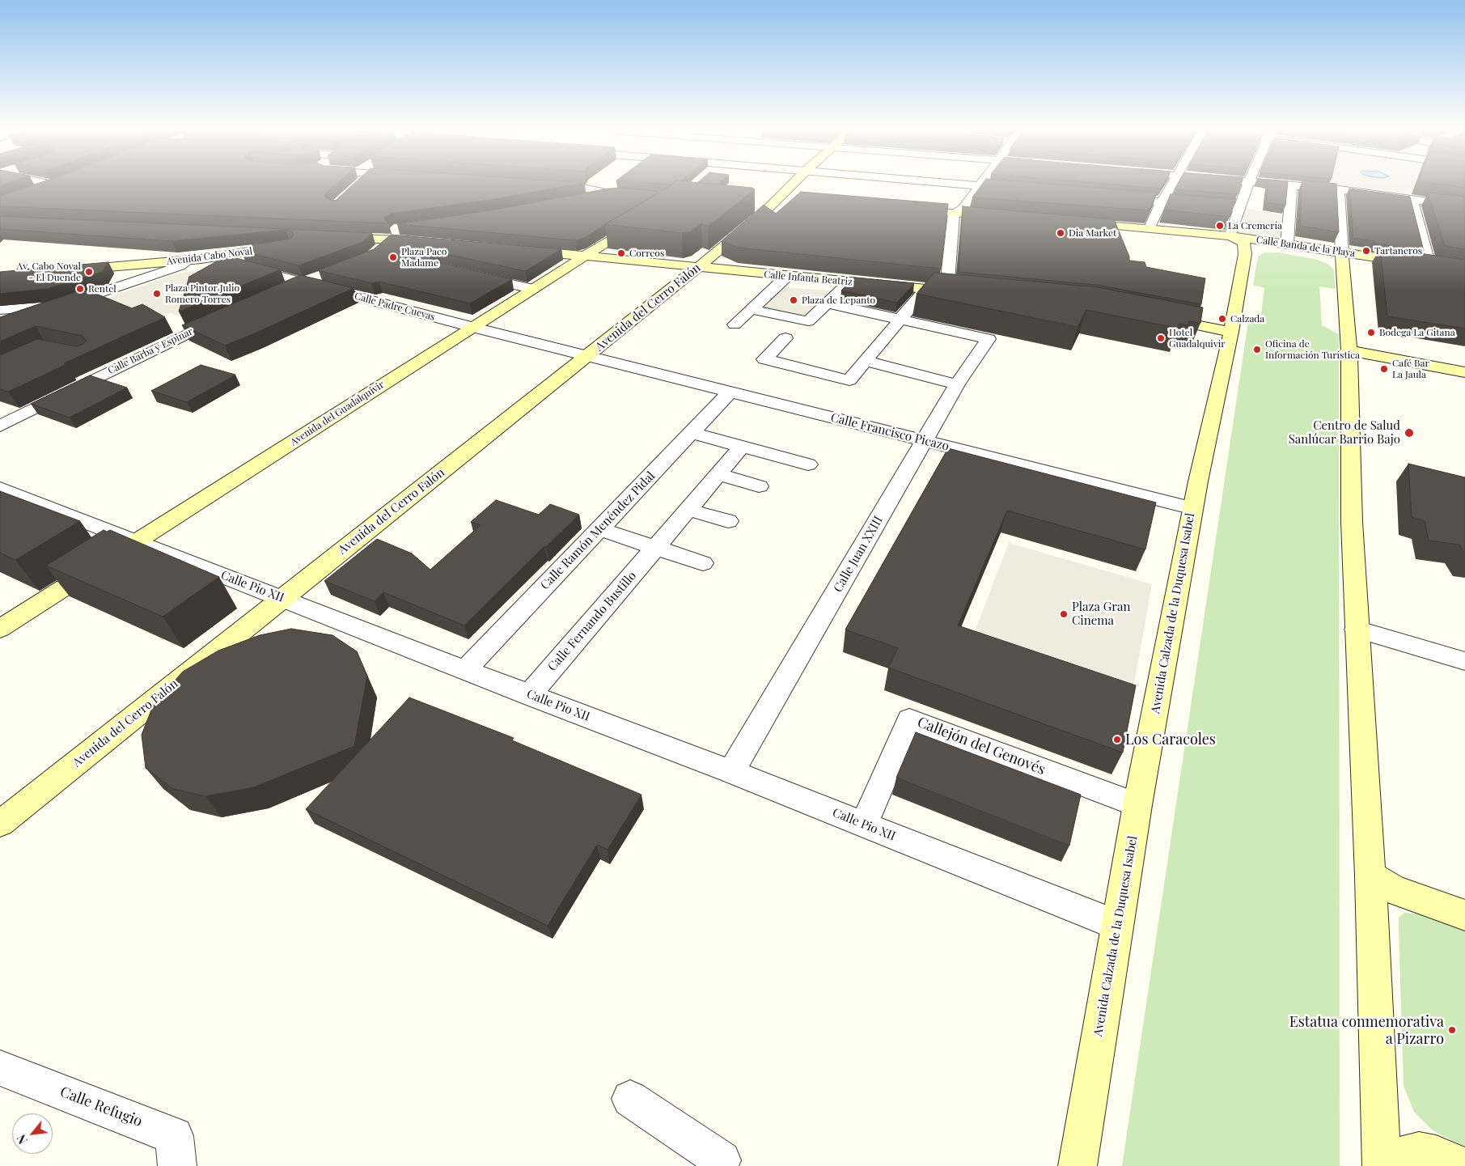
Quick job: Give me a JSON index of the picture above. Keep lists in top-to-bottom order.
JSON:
{
  "streets": {
    "street": [
      "Calle Banda de la Playa",
      "Avenida Cabo Noval",
      "Calle Infanta Beatriz",
      "Calle Padre Cuevas",
      "Avenida del Cerro Falón",
      "Calle Barba y Espinar",
      "Avenida del Guadalquivir",
      "Calle Francisco Picazo",
      "Calle Ramón Menéndez Pidal",
      "Calle Juan XXIII",
      "Calle Pio XII",
      "Avenida Calzada de la Duquesa Isabel",
      "Calle Fernando Bustillo",
      "Callejón del Genovés",
      "Calle Refugio"
    ]
  },
  "crossings": [
    ["Avenida Cabo Noval", "Calle Padre Cuevas"],
    ["Calle Infanta Beatriz", "Avenida del Cerro Falón"],
    ["Calle Infanta Beatriz", "Avenida del Guadalquivir"],
    ["Calle Padre Cuevas", "Avenida del Cerro Falón"],
    ["Calle Padre Cuevas", "Avenida del Guadalquivir"],
    ["Calle Padre Cuevas", "Calle Francisco Picazo"],
    ["Avenida del Cerro Falón", "Calle Francisco Picazo"],
    ["Avenida del Cerro Falón", "Calle Pio XII"],
    ["Avenida del Guadalquivir", "Calle Pio XII"],
    ["Calle Francisco Picazo", "Calle Ramón Menéndez Pidal"],
    ["Calle Francisco Picazo", "Calle Juan XXIII"],
    ["Calle Francisco Picazo", "Avenida Calzada de la Duquesa Isabel"],
    ["Calle Ramón Menéndez Pidal", "Calle Pio XII"],
    ["Calle Juan XXIII", "Calle Pio XII"],
    ["Calle Pio XII", "Avenida Calzada de la Duquesa Isabel"],
    ["Calle Pio XII", "Calle Fernando Bustillo"],
    ["Calle Pio XII", "Callejón del Genovés"],
    ["Avenida Calzada de la Duquesa Isabel", "Callejón del Genovés"]
  ],
  "places": [
    "La Cremería",
    "Dia Market",
    "Tartaneros",
    "Correos",
    "Plaza Paco Madame",
    "Av. Cabo Noval - El Duende",
    "Rentel",
    "Plaza Pintor Julio Romero Torres",
    "Plaza de Lepanto",
    "Calzada",
    "Bodega La Gitana",
    "Hotel Guadalquivir",
    "Oficina de Información Turística",
    "Café Bar La Jaula",
    "Centro de Salud Sanlúcar Barrio Bajo",
    "Plaza Gran Cinema",
    "Los Caracoles",
    "Estatua conmemorativa a Pizarro"
  ],
  "north": "bottom left"
}
